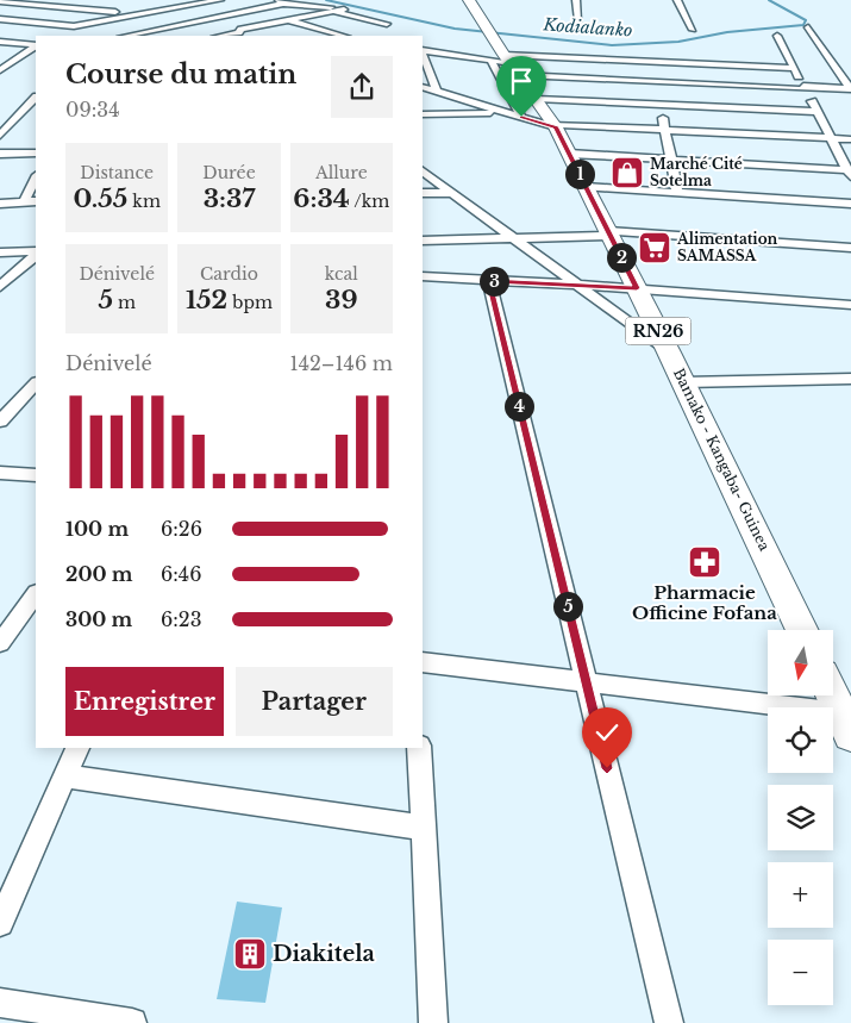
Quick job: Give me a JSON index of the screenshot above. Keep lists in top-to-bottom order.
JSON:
{
  "streets": {
    "main road": ["RN26", "Bamako - Kangaba- Guinea"]
  },
  "water": ["Kodialanko"],
  "places": {
    "shop": ["Marché Cité Sotelma"],
    "supermarket": ["Alimentation SAMASSA"],
    "pharmacy": ["Pharmacie Officine Fofana"],
    "building": ["Diakitela"]
  },
  "north": "bottom",
  "page": {
    "heading": ["Course du matin", "09:34"],
    "stats": [
      ["Distance", "0.55 km"],
      ["Durée", "3:37"],
      ["Allure", "6:34 /km"],
      ["Dénivelé", "5 m"],
      ["Cardio", "152 bpm"],
      ["kcal", "39"]
    ],
    "pins": [
      "1",
      "2",
      "3",
      "4",
      "5"
    ],
    "chart": ["Dénivelé", "142–146 m"],
    "list": [
      {
        "name": "100 m",
        "note": "6:26"
      },
      {
        "name": "200 m",
        "note": "6:46"
      },
      {
        "name": "300 m",
        "note": "6:23"
      }
    ],
    "map_buttons": ["+", "−"],
    "buttons": ["Enregistrer", "Partager"]
  }
}
